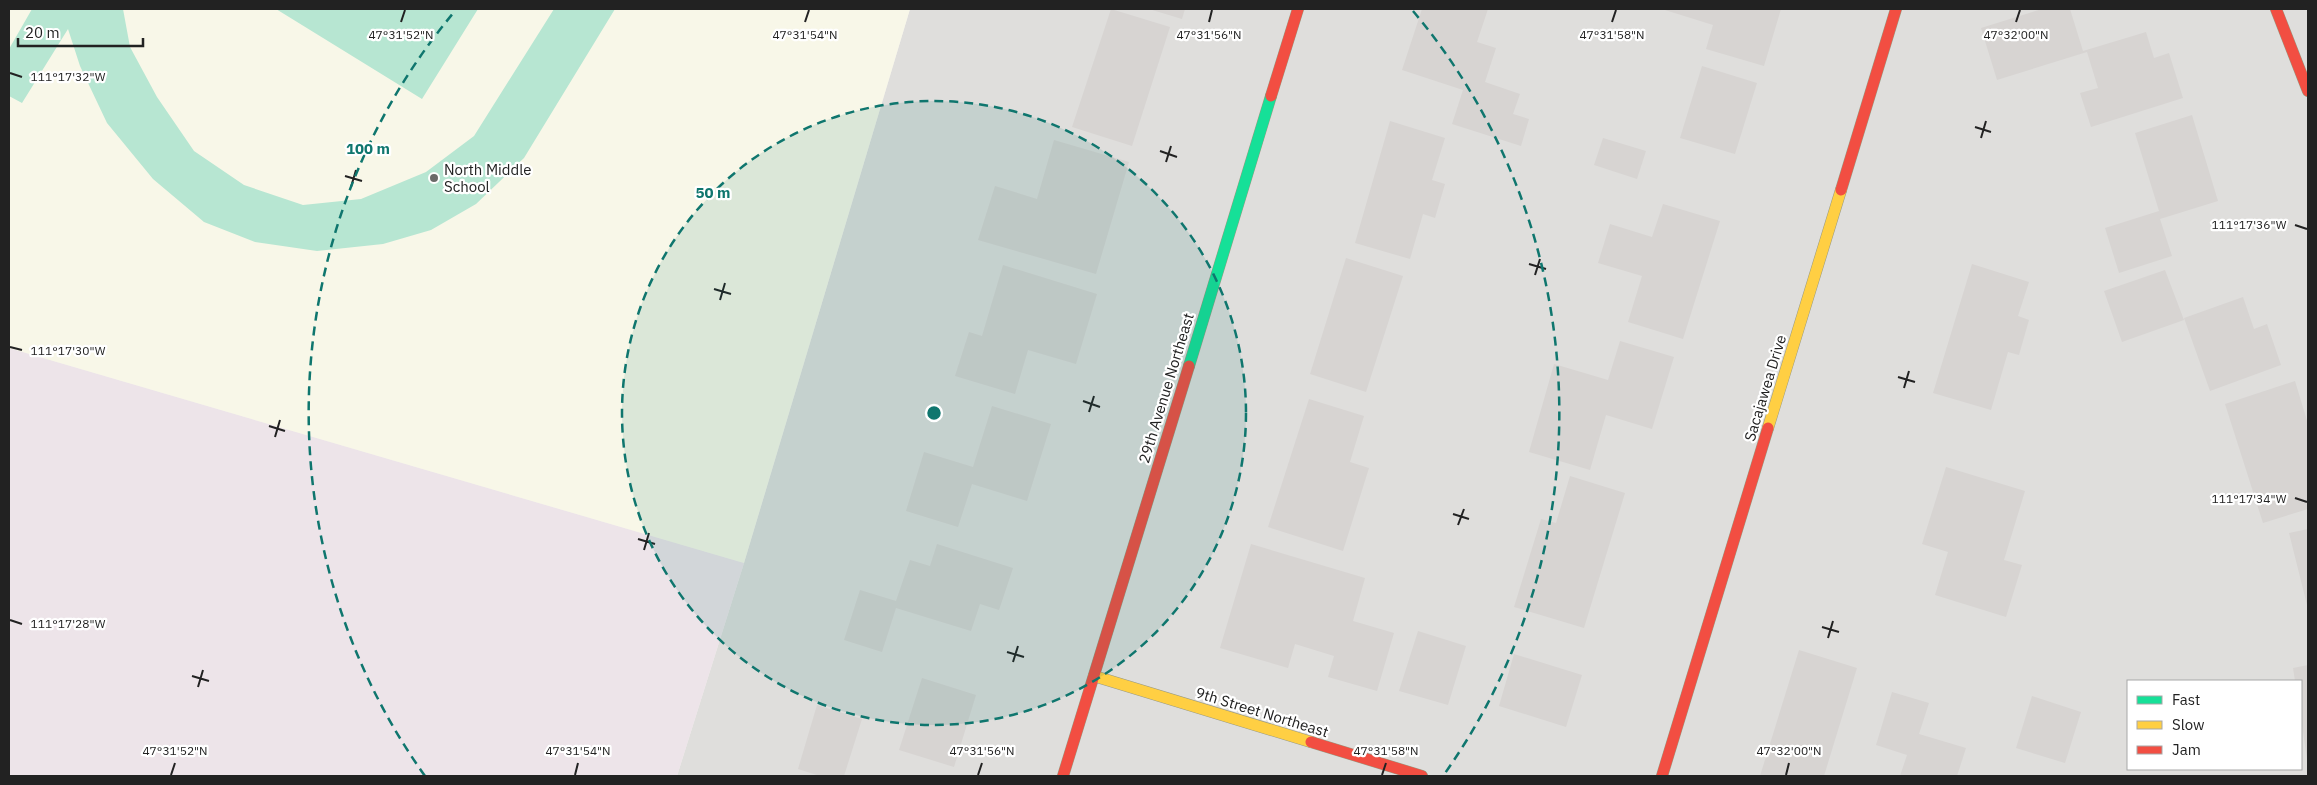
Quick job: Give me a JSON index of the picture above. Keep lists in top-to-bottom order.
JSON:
{
  "streets": {
    "street": ["29th Avenue Northeast", "Sacajawea Drive", "9th Street Northeast"]
  },
  "crossings": [
    ["29th Avenue Northeast", "9th Street Northeast"]
  ],
  "places": ["North Middle School"],
  "legend": ["Fast", "Slow", "Jam"],
  "scale_bar": "20 m",
  "coordinates": [
    "47°31'52\"N",
    "47°31'54\"N",
    "47°31'56\"N",
    "47°31'58\"N",
    "47°32'00\"N",
    "111°17'32\"W",
    "111°17'36\"W",
    "111°17'30\"W",
    "111°17'34\"W",
    "111°17'28\"W"
  ],
  "rings": ["100 m", "50 m"]
}
